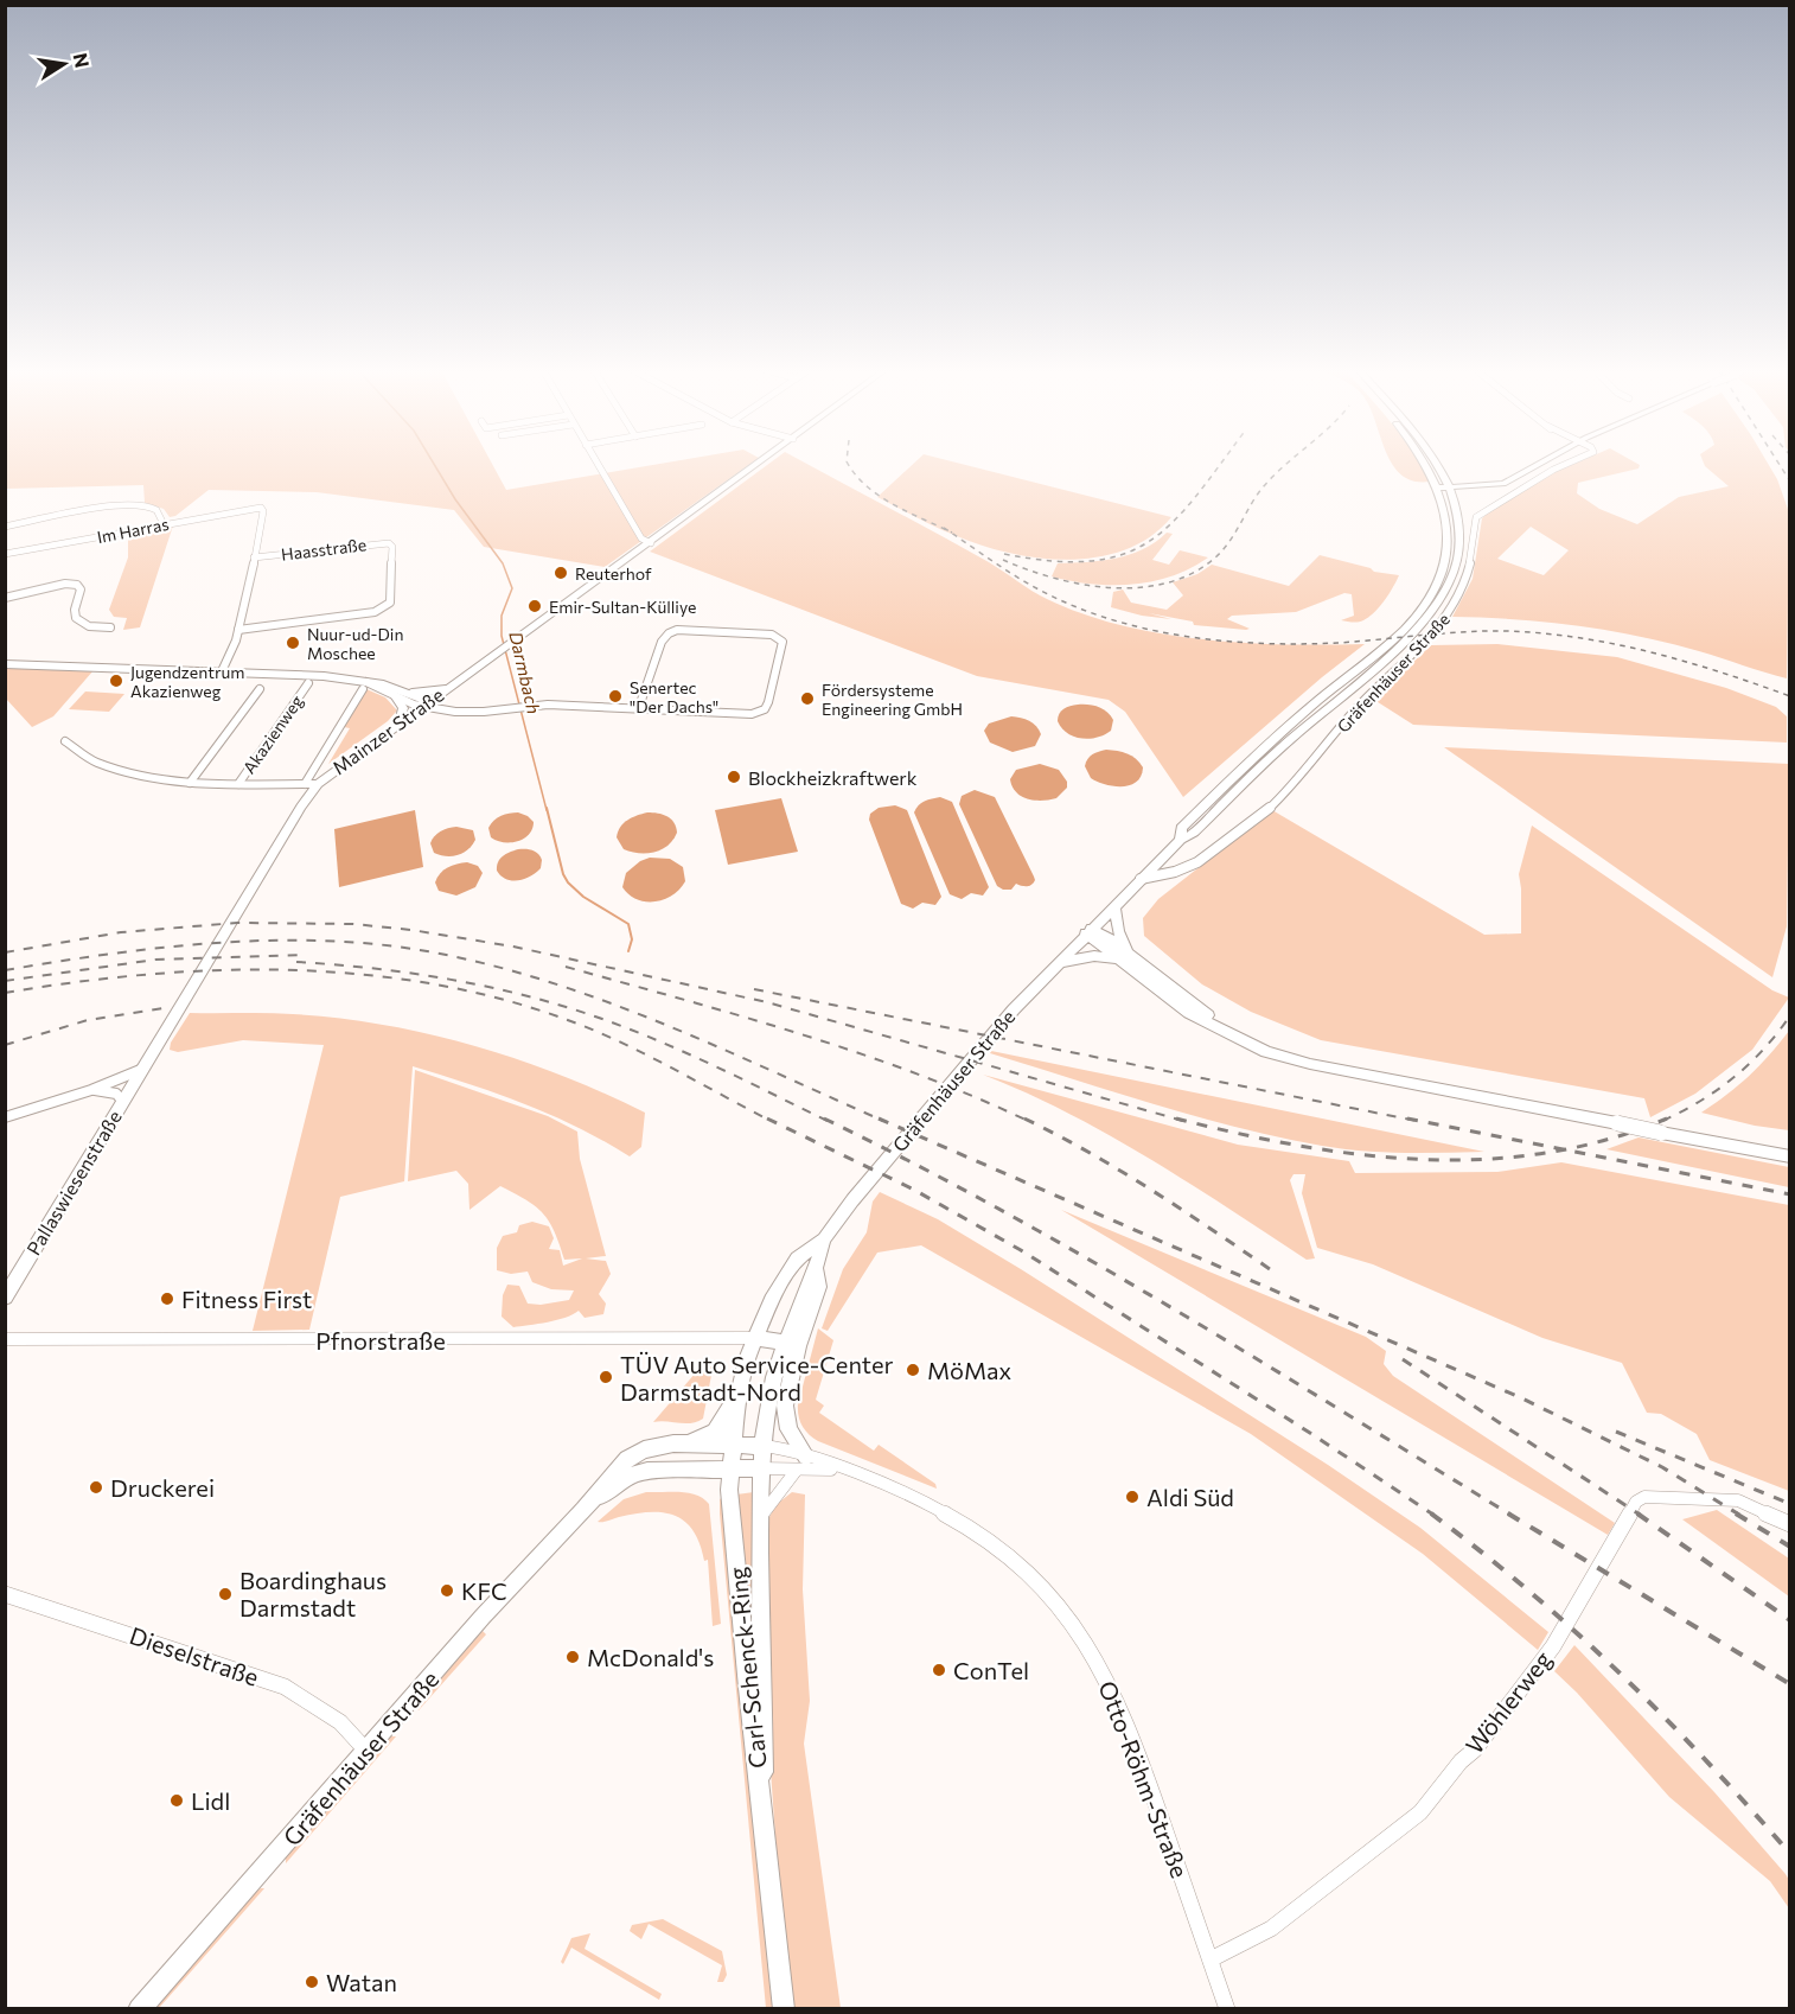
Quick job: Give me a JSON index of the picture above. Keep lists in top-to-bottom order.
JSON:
{
  "streets": {
    "main road": [
      "Gräfenhäuser Straße",
      "Mainzer Straße",
      "Pallaswiesenstraße",
      "Carl-Schenck-Ring"
    ],
    "street": [
      "Im Harras",
      "Haasstraße",
      "Akazienweg",
      "Pfnorstraße",
      "Dieselstraße",
      "Wöhlerweg",
      "Otto-Röhm-Straße"
    ]
  },
  "crossings": [
    ["Im Harras", "Haasstraße"],
    ["Gräfenhäuser Straße", "Pfnorstraße"],
    ["Gräfenhäuser Straße", "Dieselstraße"],
    ["Gräfenhäuser Straße", "Carl-Schenck-Ring"],
    ["Gräfenhäuser Straße", "Otto-Röhm-Straße"],
    ["Mainzer Straße", "Akazienweg"],
    ["Mainzer Straße", "Pallaswiesenstraße"],
    ["Carl-Schenck-Ring", "Otto-Röhm-Straße"],
    ["Wöhlerweg", "Otto-Röhm-Straße"]
  ],
  "water": ["Darmbach"],
  "places": [
    "Reuterhof",
    "Emir-Sultan-Külliye",
    "Nuur-ud-Din Moschee",
    "Jugendzentrum Akazienweg",
    "Senertec \"Der Dachs\"",
    "Fördersysteme Engineering GmbH",
    "Blockheizkraftwerk",
    "Fitness First",
    "MöMax",
    "TÜV Auto Service-Center Darmstadt-Nord",
    "Druckerei",
    "Aldi Süd",
    "KFC",
    "Boardinghaus Darmstadt",
    "McDonald's",
    "ConTel",
    "Lidl",
    "Watan"
  ],
  "north": "right"
}
